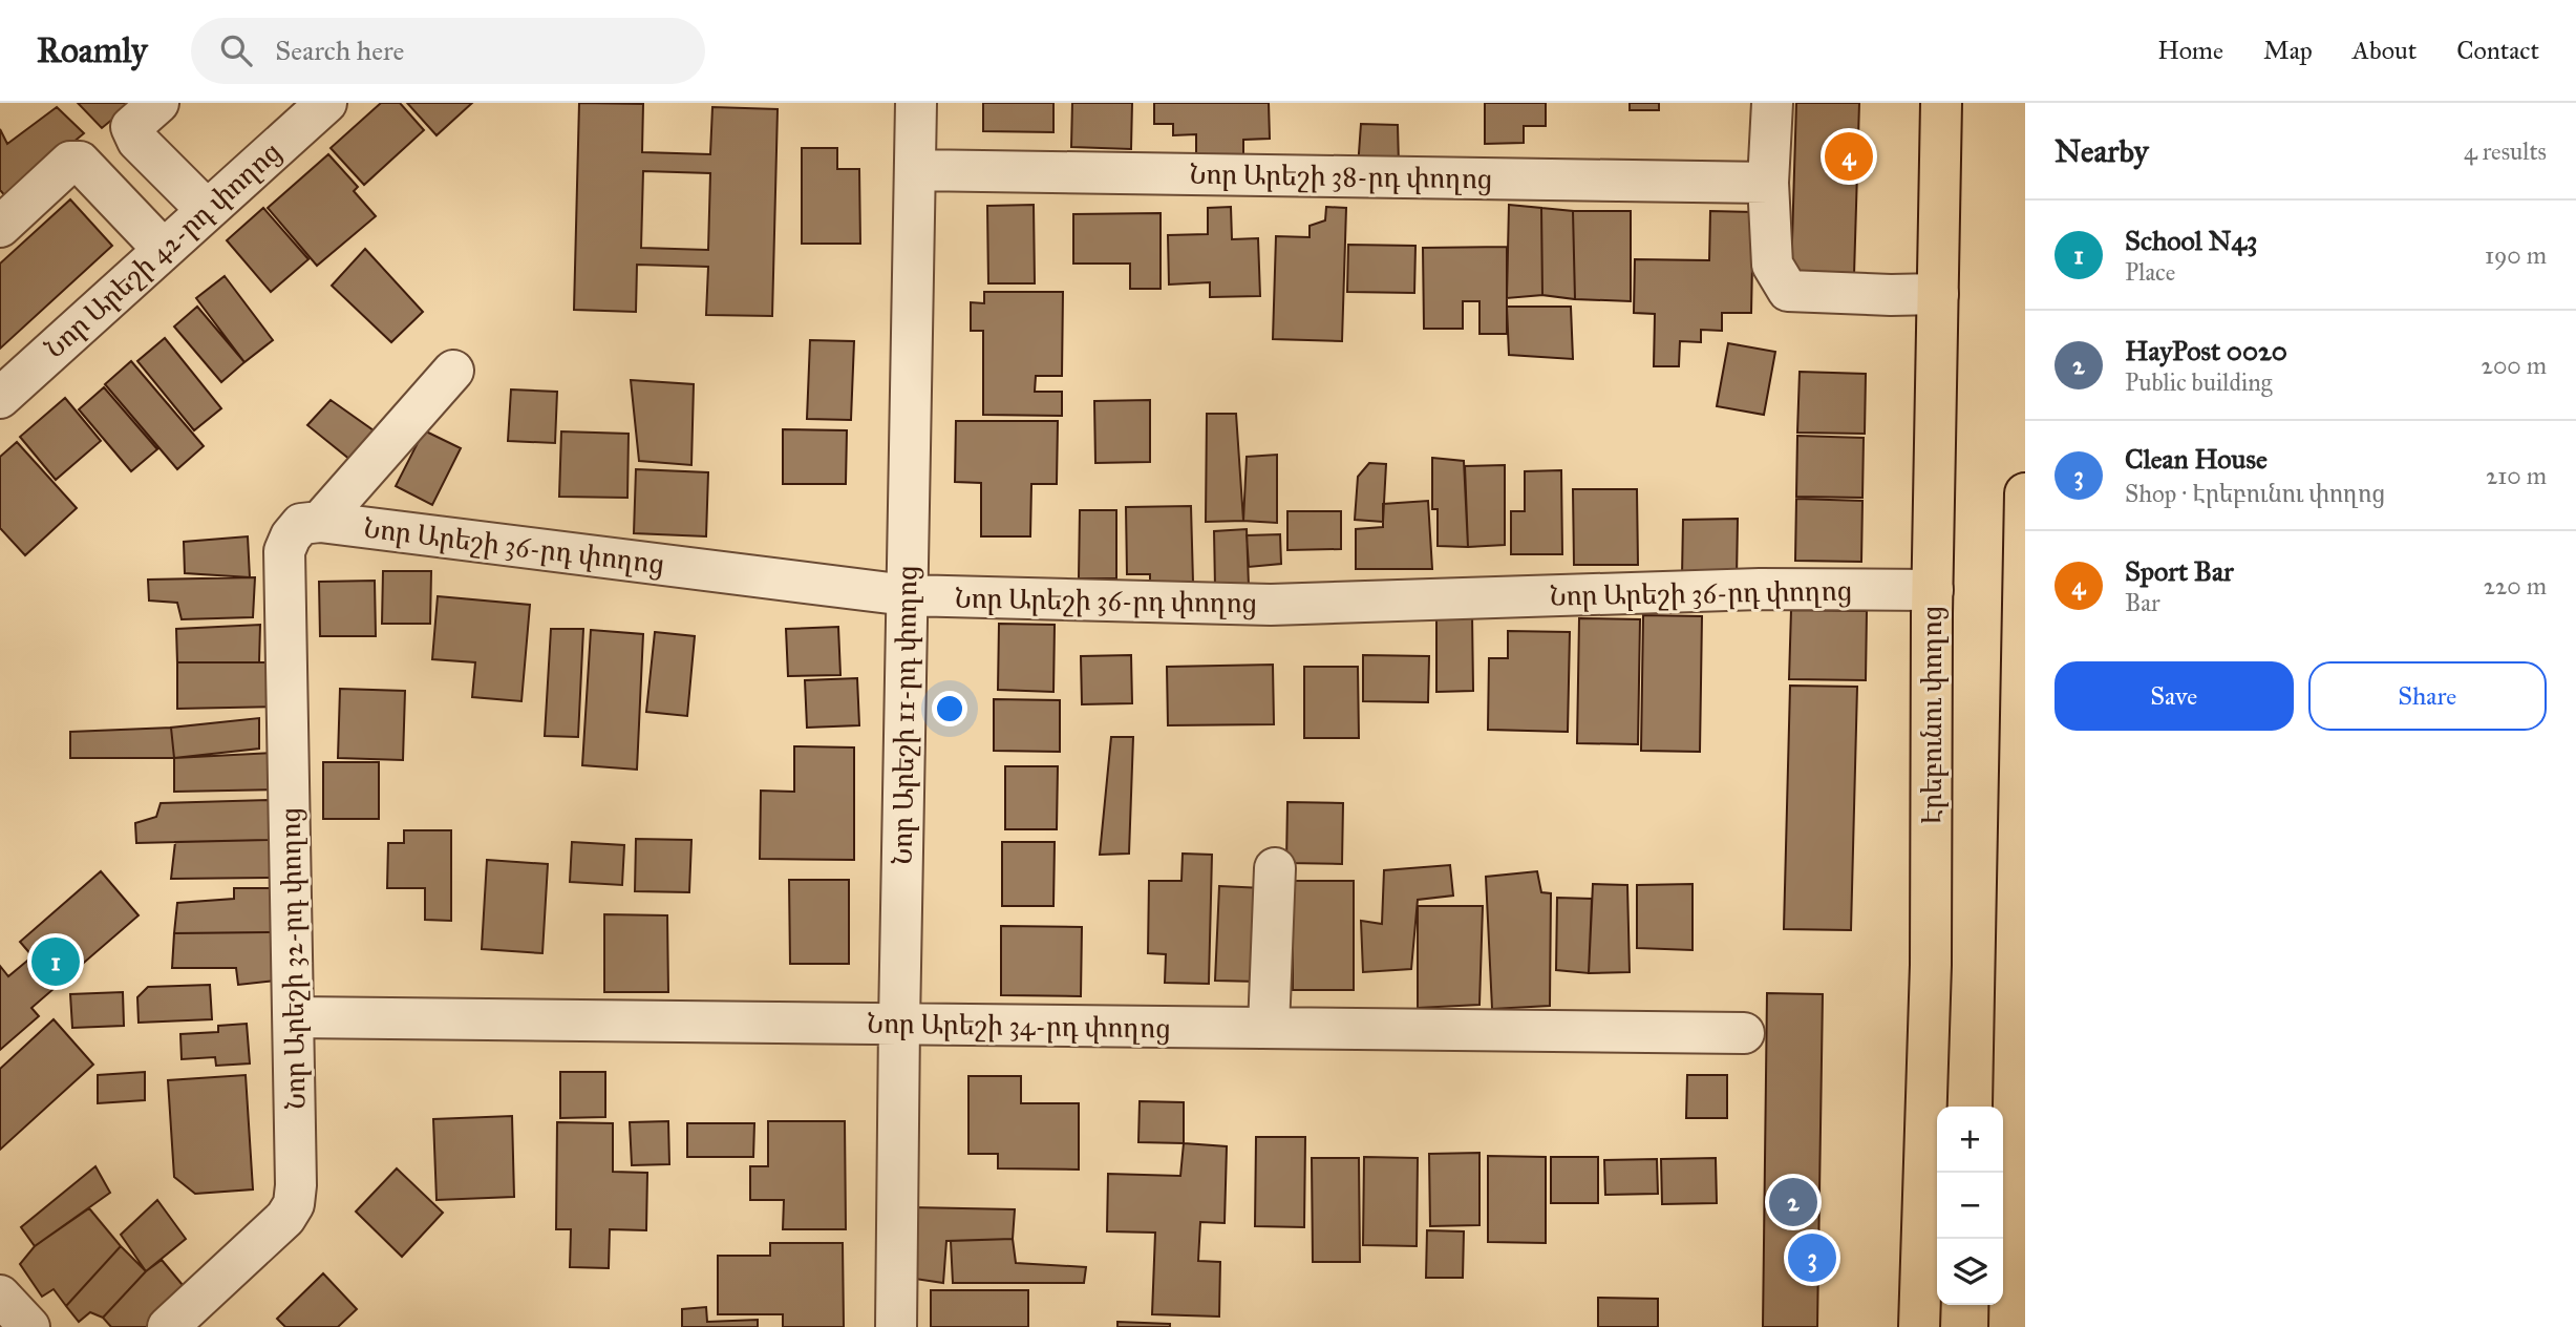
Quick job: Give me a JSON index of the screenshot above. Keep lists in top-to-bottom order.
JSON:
{
  "streets": {
    "main road": ["Էրեբունու փողոց"],
    "street": [
      "Նոր Արեշի 38-րդ փողոց",
      "Նոր Արեշի 42-րդ փողոց",
      "Նոր Արեշի 36-րդ փողոց",
      "Նոր Արեշի 11-րդ փողոց",
      "Նոր Արեշի 32-րդ փողոց",
      "Նոր Արեշի 34-րդ փողոց"
    ]
  },
  "crossings": [
    ["Նոր Արեշի 38-րդ փողոց", "Նոր Արեշի 11-րդ փողոց"],
    ["Նոր Արեշի 36-րդ փողոց", "Նոր Արեշի 11-րդ փողոց"],
    ["Նոր Արեշի 36-րդ փողոց", "Էրեբունու փողոց"],
    ["Նոր Արեշի 36-րդ փողոց", "Նոր Արեշի 32-րդ փողոց"],
    ["Նոր Արեշի 11-րդ փողոց", "Նոր Արեշի 34-րդ փողոց"],
    ["Նոր Արեշի 32-րդ փողոց", "Նոր Արեշի 34-րդ փողոց"]
  ],
  "page": {
    "header": "Roamly",
    "search": "Search here",
    "nav": [
      "Home",
      "Map",
      "About",
      "Contact"
    ],
    "heading": ["Nearby", "4 results"],
    "pins": [
      "4",
      "1",
      "2",
      "3"
    ],
    "list": [
      {
        "mark": "1",
        "name": "School N43",
        "note": "Place",
        "value": "190 m"
      },
      {
        "mark": "2",
        "name": "HayPost 0020",
        "note": "Public building",
        "value": "200 m"
      },
      {
        "mark": "3",
        "name": "Clean House",
        "note": "Shop · Էրեբունու փողոց",
        "value": "210 m"
      },
      {
        "mark": "4",
        "name": "Sport Bar",
        "note": "Bar",
        "value": "220 m"
      }
    ],
    "buttons": ["Save", "Share"],
    "map_buttons": ["+", "−"]
  }
}
